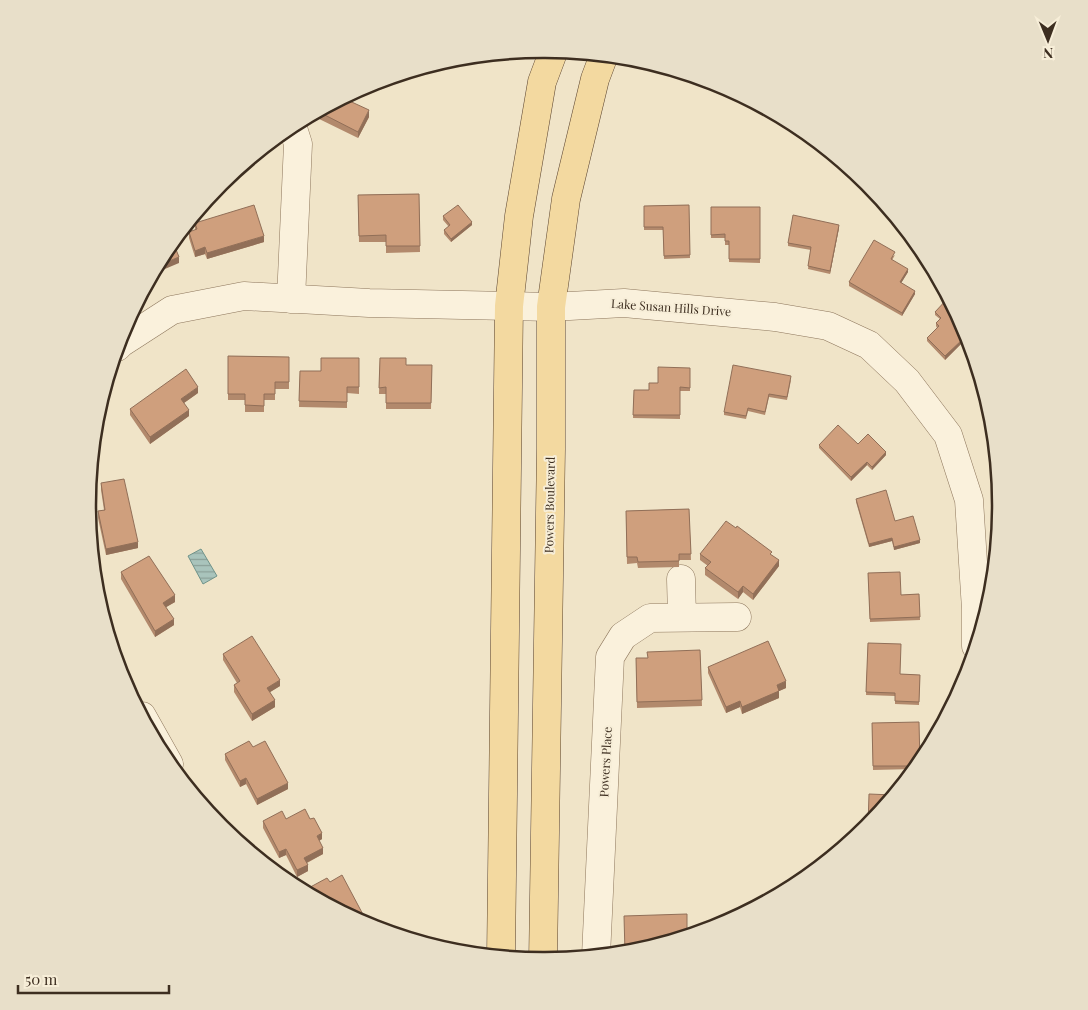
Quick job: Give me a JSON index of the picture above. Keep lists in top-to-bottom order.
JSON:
{
  "streets": {
    "main road": ["Powers Boulevard"],
    "street": ["Lake Susan Hills Drive", "Powers Place"]
  },
  "crossings": [
    ["Lake Susan Hills Drive", "Powers Boulevard"]
  ],
  "scale_bar": "50 m",
  "north": "bottom"
}
